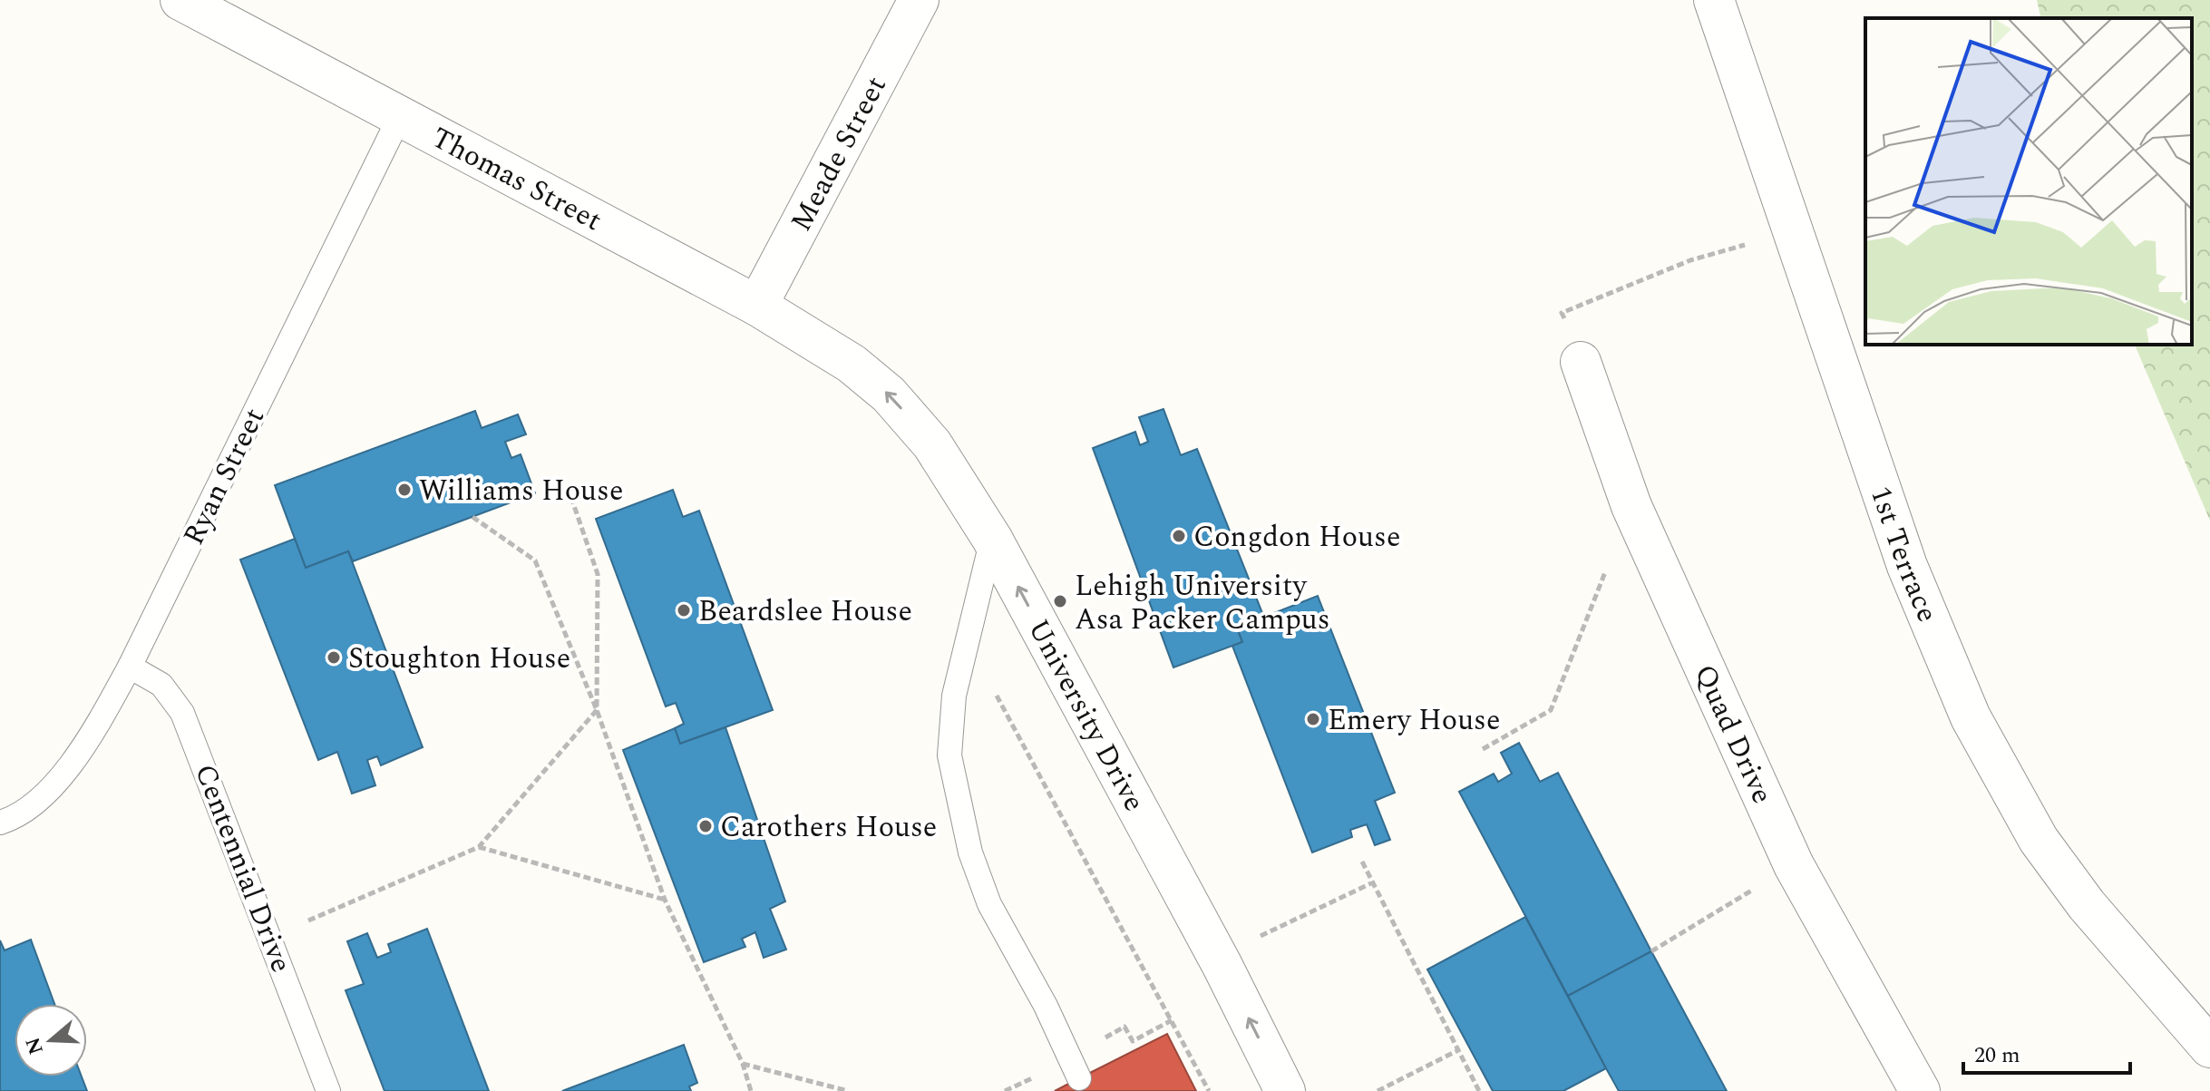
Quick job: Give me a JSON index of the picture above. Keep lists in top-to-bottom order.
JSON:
{
  "streets": {
    "street": [
      "Meade Street",
      "Thomas Street",
      "1st Terrace",
      "University Drive",
      "Quad Drive"
    ],
    "lane": ["Ryan Street", "Centennial Drive"]
  },
  "crossings": [
    ["Meade Street", "Thomas Street"],
    ["Thomas Street", "Ryan Street"],
    ["Thomas Street", "University Drive"],
    ["Ryan Street", "Centennial Drive"]
  ],
  "one_way": ["University Drive"],
  "places": [
    "Williams House",
    "Congdon House",
    "Lehigh University Asa Packer Campus",
    "Beardslee House",
    "Stoughton House",
    "Emery House",
    "Carothers House"
  ],
  "scale_bar": "20 m",
  "north": "left"
}
